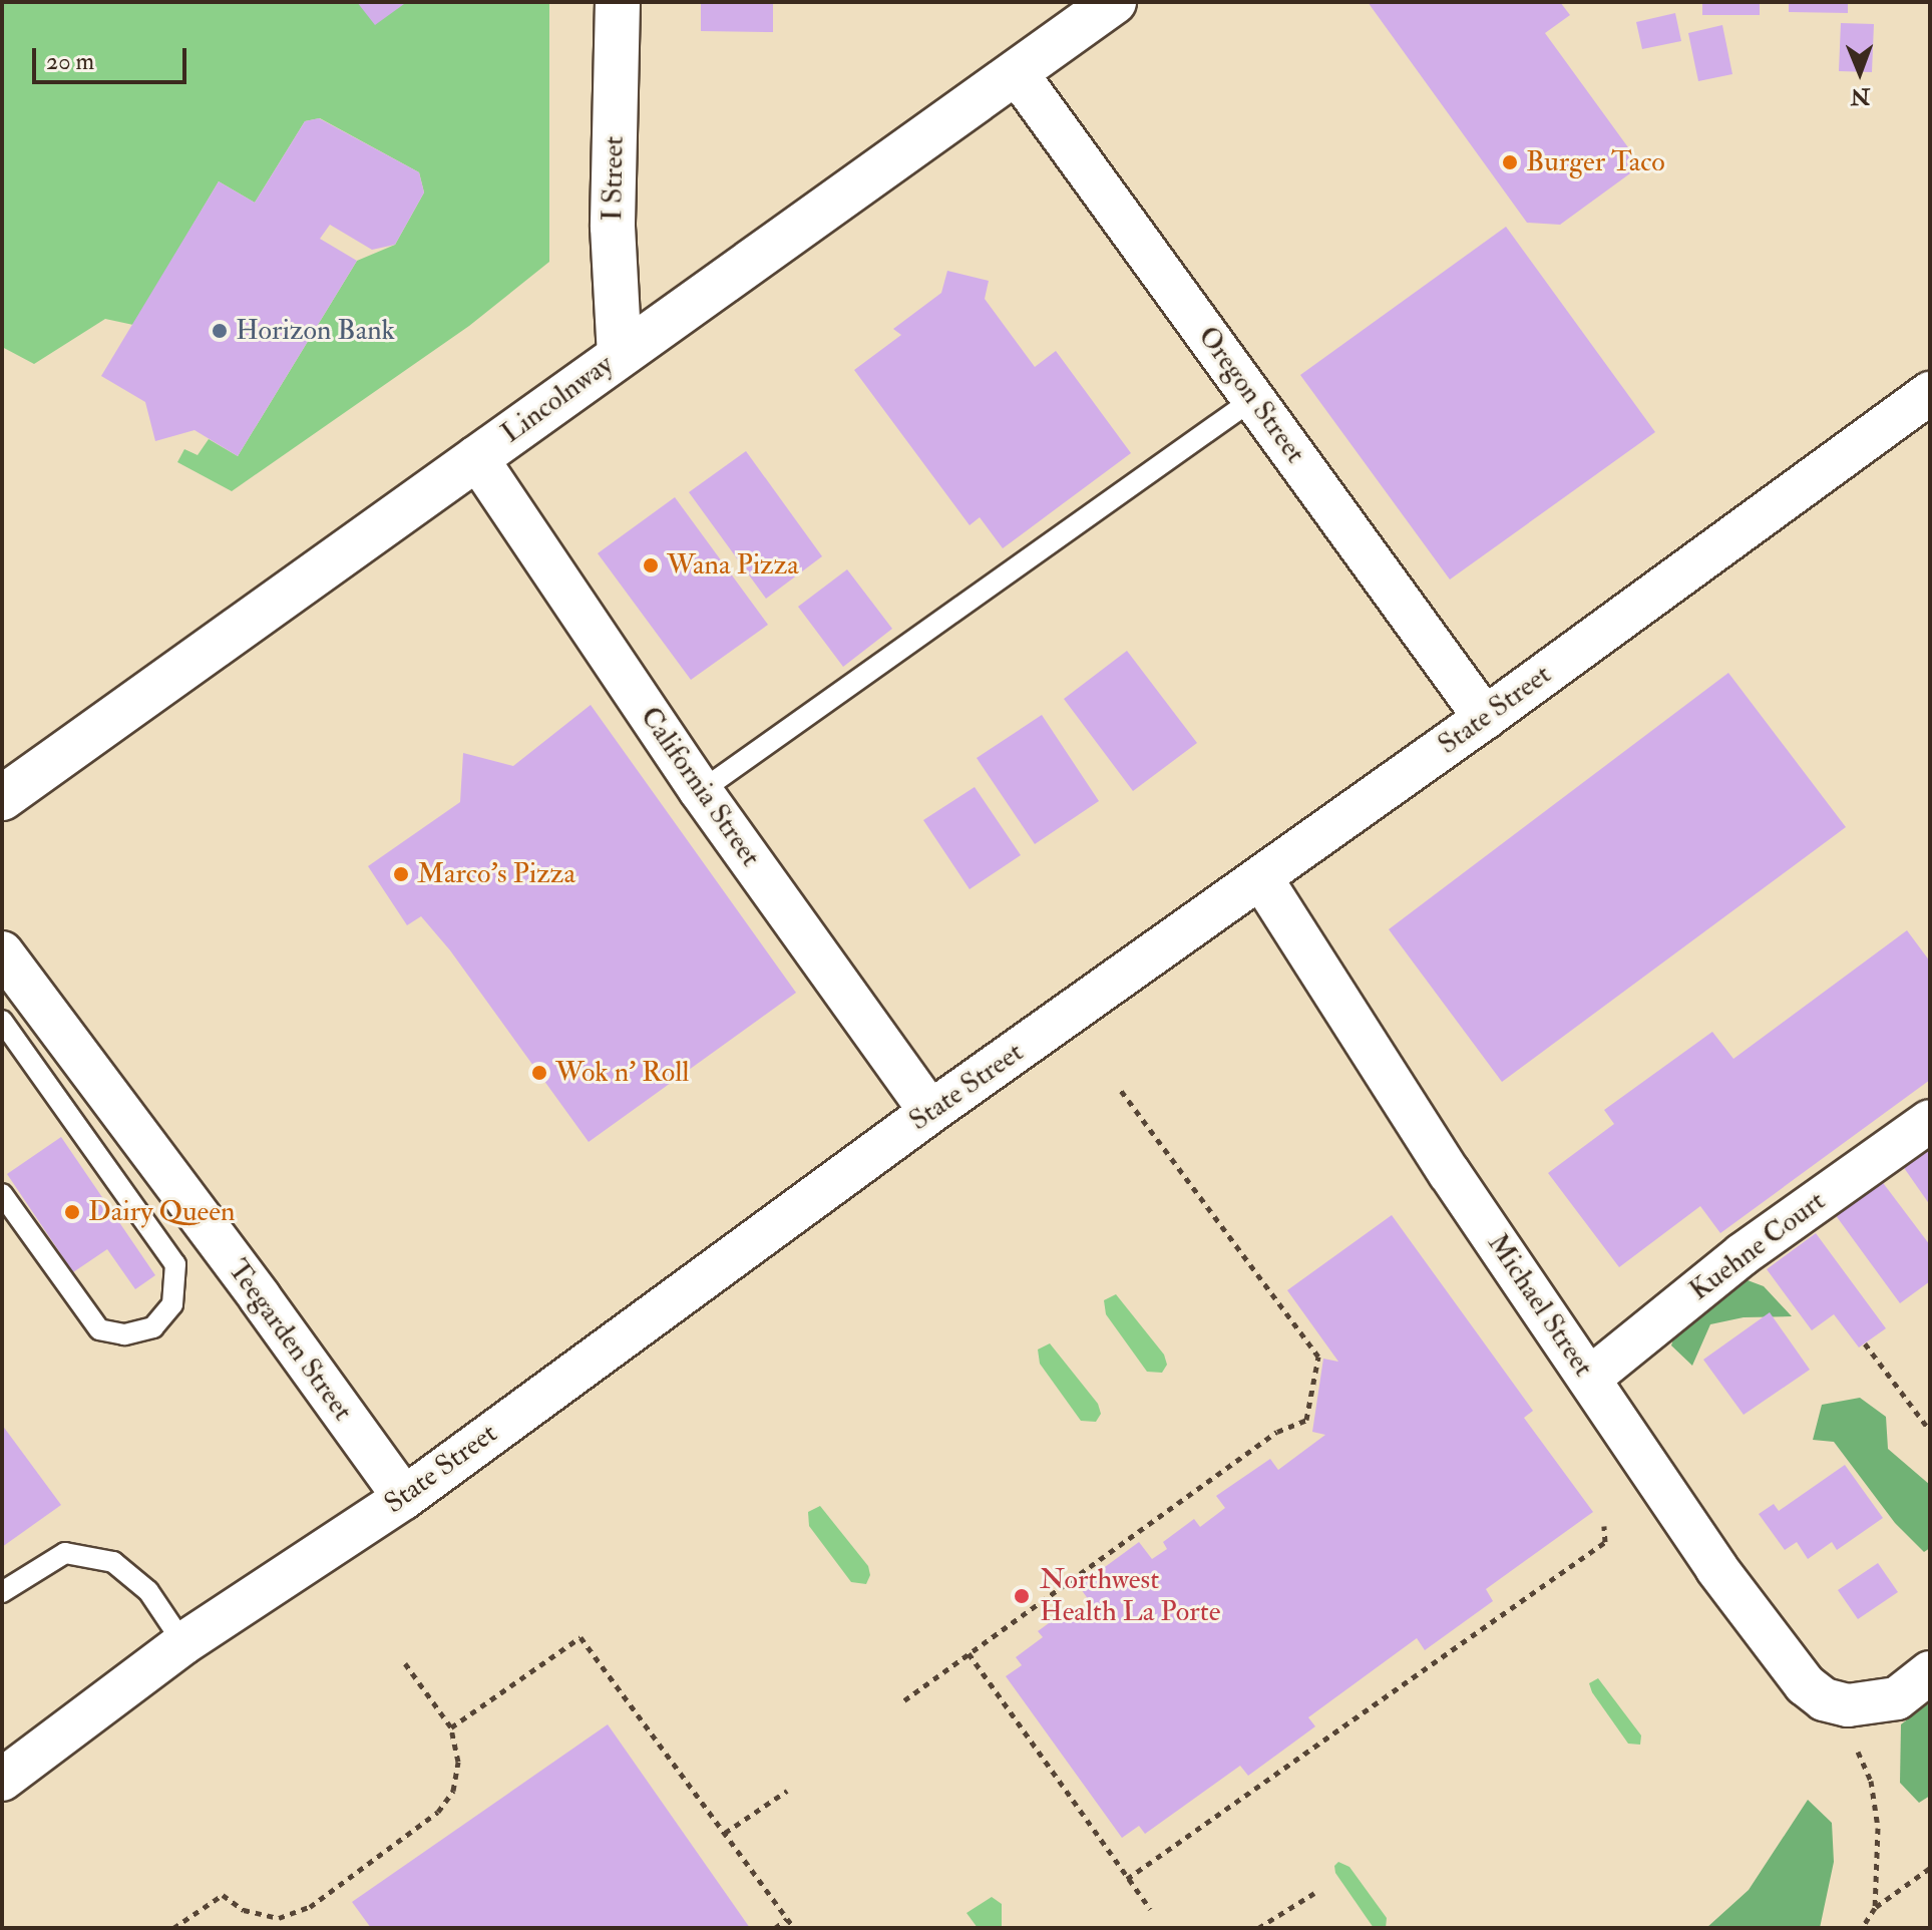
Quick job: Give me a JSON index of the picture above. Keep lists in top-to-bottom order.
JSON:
{
  "streets": {
    "main road": ["I Street", "Lincolnway"],
    "street": [
      "Oregon Street",
      "State Street",
      "California Street",
      "Kuehne Court",
      "Michael Street",
      "Teegarden Street"
    ]
  },
  "crossings": [
    ["I Street", "Lincolnway"],
    ["Oregon Street", "Lincolnway"],
    ["Oregon Street", "State Street"],
    ["Lincolnway", "California Street"],
    ["State Street", "California Street"],
    ["State Street", "Michael Street"],
    ["State Street", "Teegarden Street"],
    ["Kuehne Court", "Michael Street"]
  ],
  "places": [
    "Burger Taco",
    "Horizon Bank",
    "Wana Pizza",
    "Marco's Pizza",
    "Wok n' Roll",
    "Dairy Queen",
    "Northwest Health La Porte"
  ],
  "scale_bar": "20 m",
  "north": "bottom"
}
